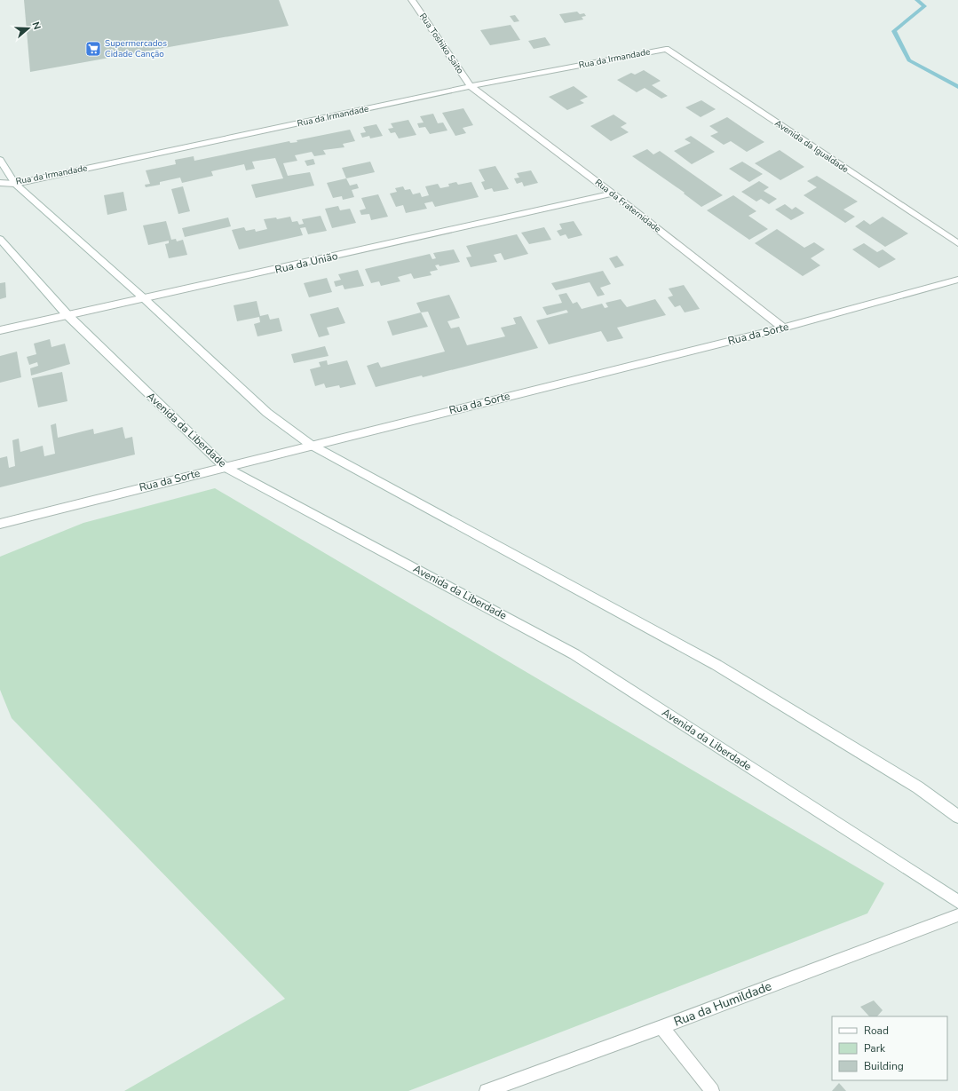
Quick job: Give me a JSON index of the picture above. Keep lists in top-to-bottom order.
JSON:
{
  "streets": {
    "street": [
      "Rua Toshiko Saito",
      "Rua da Irmandade",
      "Avenida da Igualdade",
      "Rua da Fraternidade",
      "Rua da União",
      "Rua da Sorte",
      "Avenida da Liberdade",
      "Rua da Humildade"
    ]
  },
  "crossings": [
    ["Rua Toshiko Saito", "Rua da Irmandade"],
    ["Rua Toshiko Saito", "Rua da Fraternidade"],
    ["Rua da Irmandade", "Avenida da Igualdade"],
    ["Rua da Irmandade", "Rua da Fraternidade"],
    ["Rua da Fraternidade", "Rua da União"],
    ["Rua da Fraternidade", "Rua da Sorte"],
    ["Rua da União", "Avenida da Liberdade"],
    ["Rua da Sorte", "Avenida da Liberdade"]
  ],
  "places": {
    "supermarket": ["Supermercados Cidade Canção"]
  },
  "legend": ["Road", "Park", "Building"],
  "north": "right"
}
